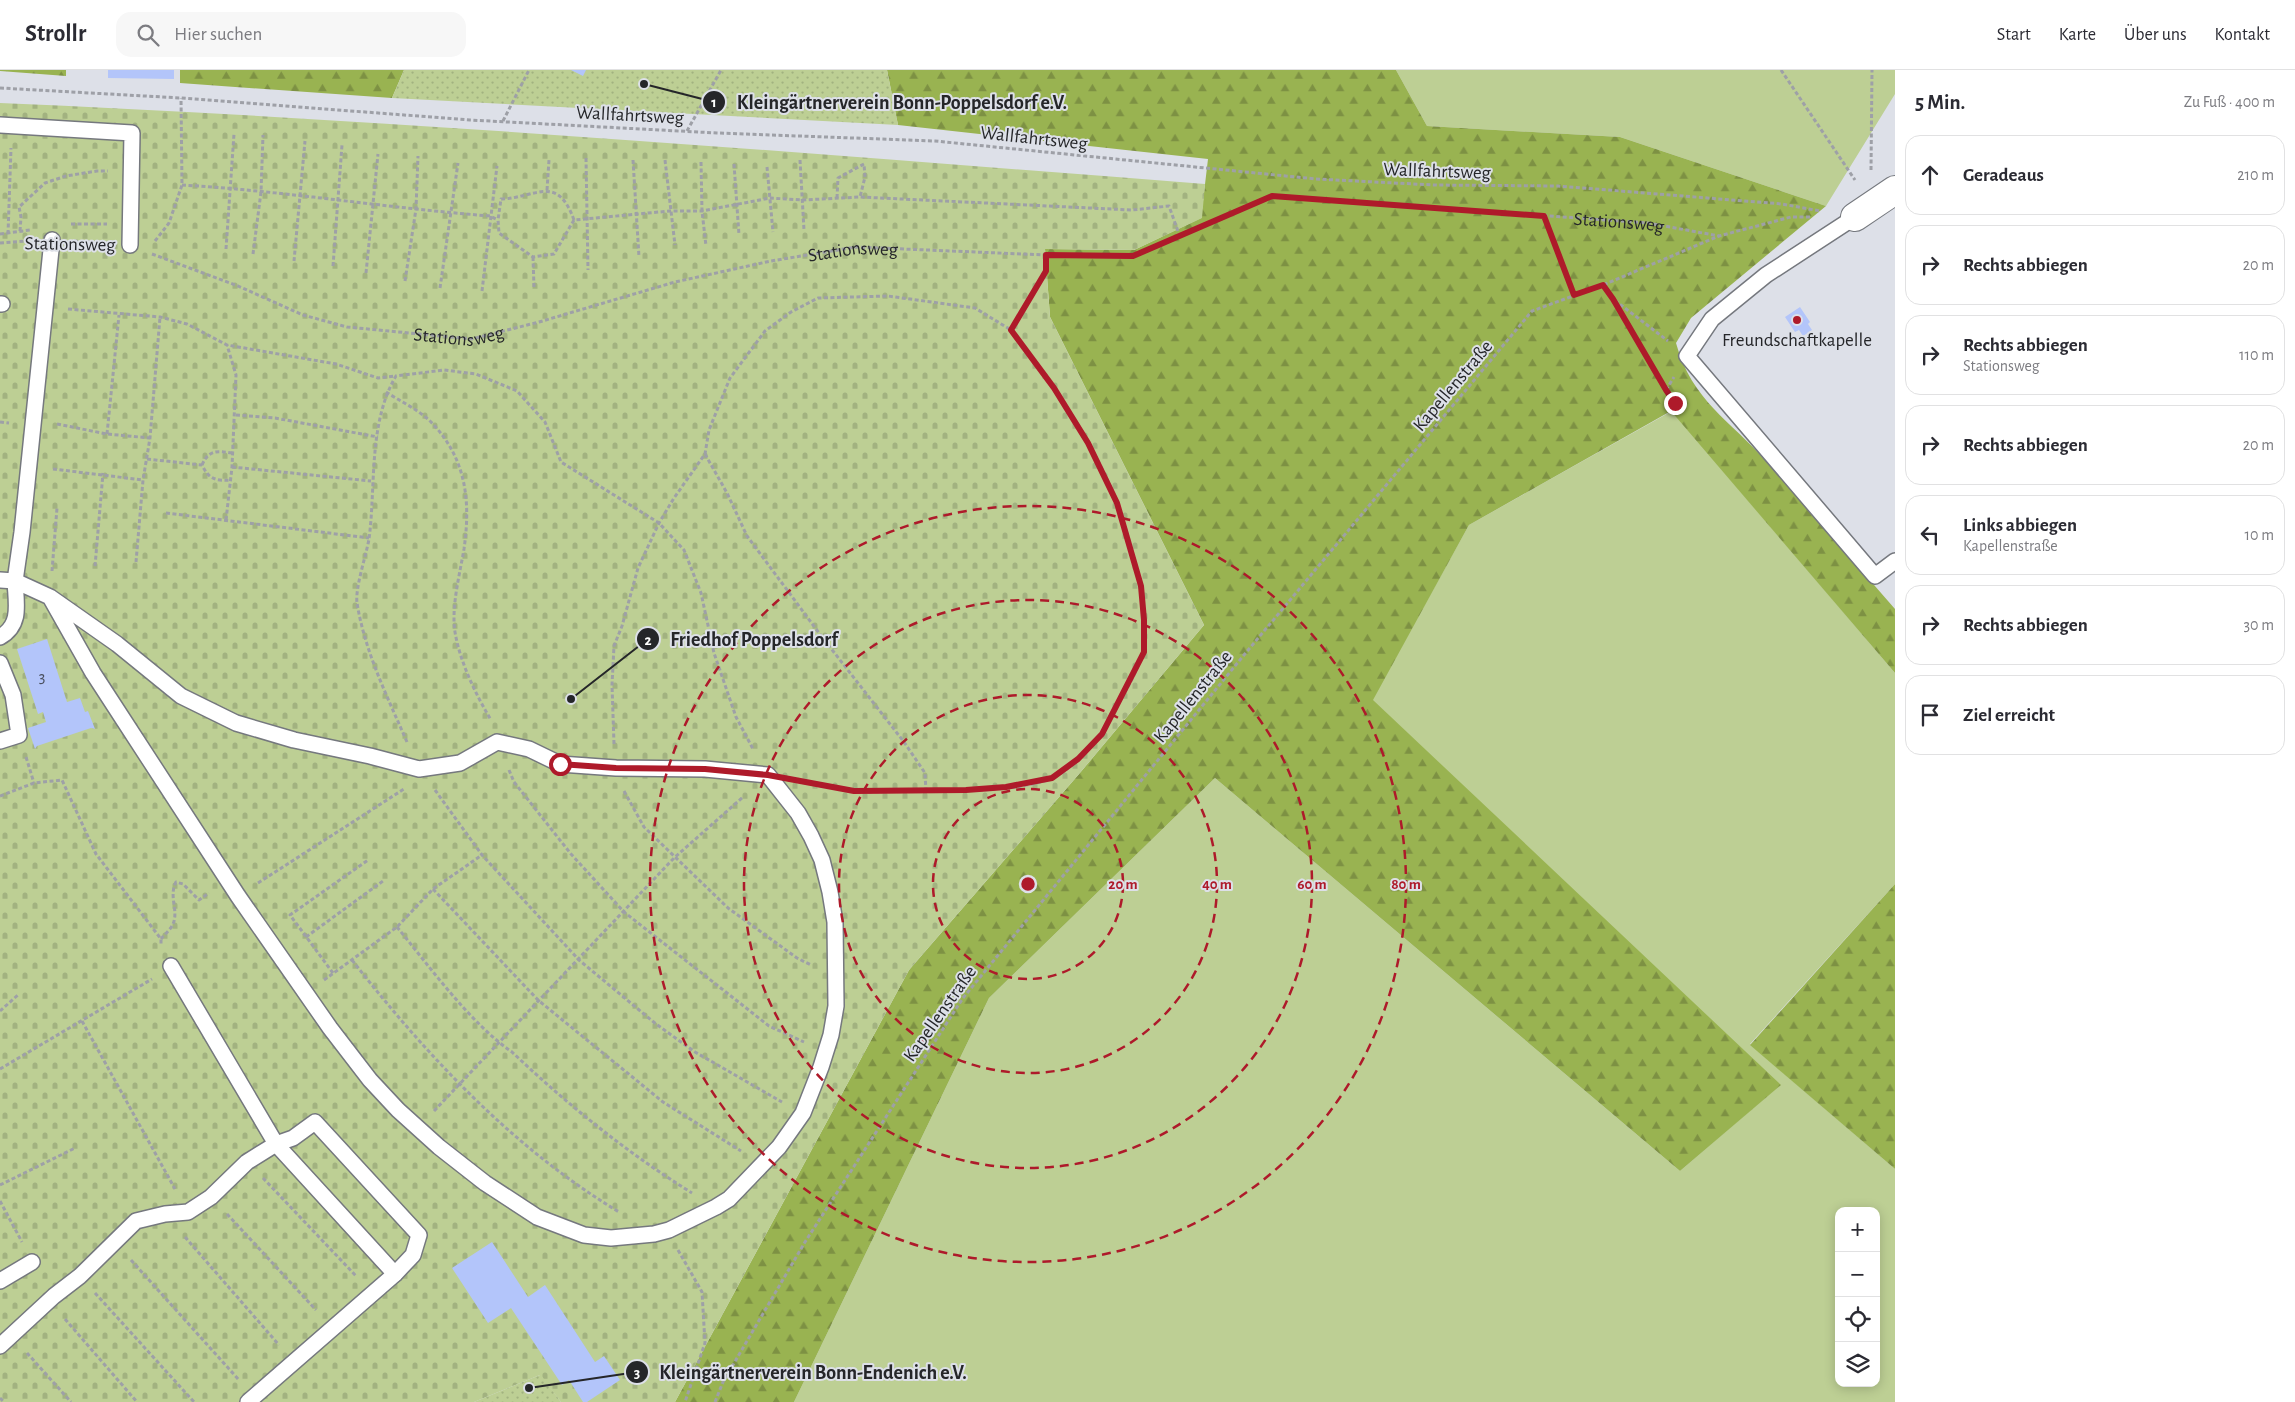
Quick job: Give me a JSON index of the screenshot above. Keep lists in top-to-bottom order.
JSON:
{
  "streets": {
    "path": ["Wallfahrtsweg", "Stationsweg", "Kapellenstraße"]
  },
  "crossings": [
    ["Wallfahrtsweg", "Kapellenstraße"],
    ["Stationsweg", "Kapellenstraße"]
  ],
  "places": [
    "Kleingärtnerverein Bonn-Poppelsdorf e.V.",
    "Freundschaftkapelle",
    "Friedhof Poppelsdorf",
    "Kleingärtnerverein Bonn-Endenich e.V."
  ],
  "house_numbers": ["3"],
  "page": {
    "header": "Strollr",
    "search": "Hier suchen",
    "nav": [
      "Start",
      "Karte",
      "Über uns",
      "Kontakt"
    ],
    "heading": ["5 Min.", "Zu Fuß · 400 m"],
    "list": [
      ["Geradeaus", "210 m"],
      ["Rechts abbiegen", "20 m"],
      ["Rechts abbiegen", "Stationsweg", "110 m"],
      ["Rechts abbiegen", "20 m"],
      ["Links abbiegen", "Kapellenstraße", "10 m"],
      ["Rechts abbiegen", "30 m"],
      "Ziel erreicht"
    ],
    "map_buttons": ["+", "−"]
  },
  "rings": [
    "20 m",
    "40 m",
    "60 m",
    "80 m"
  ]
}
